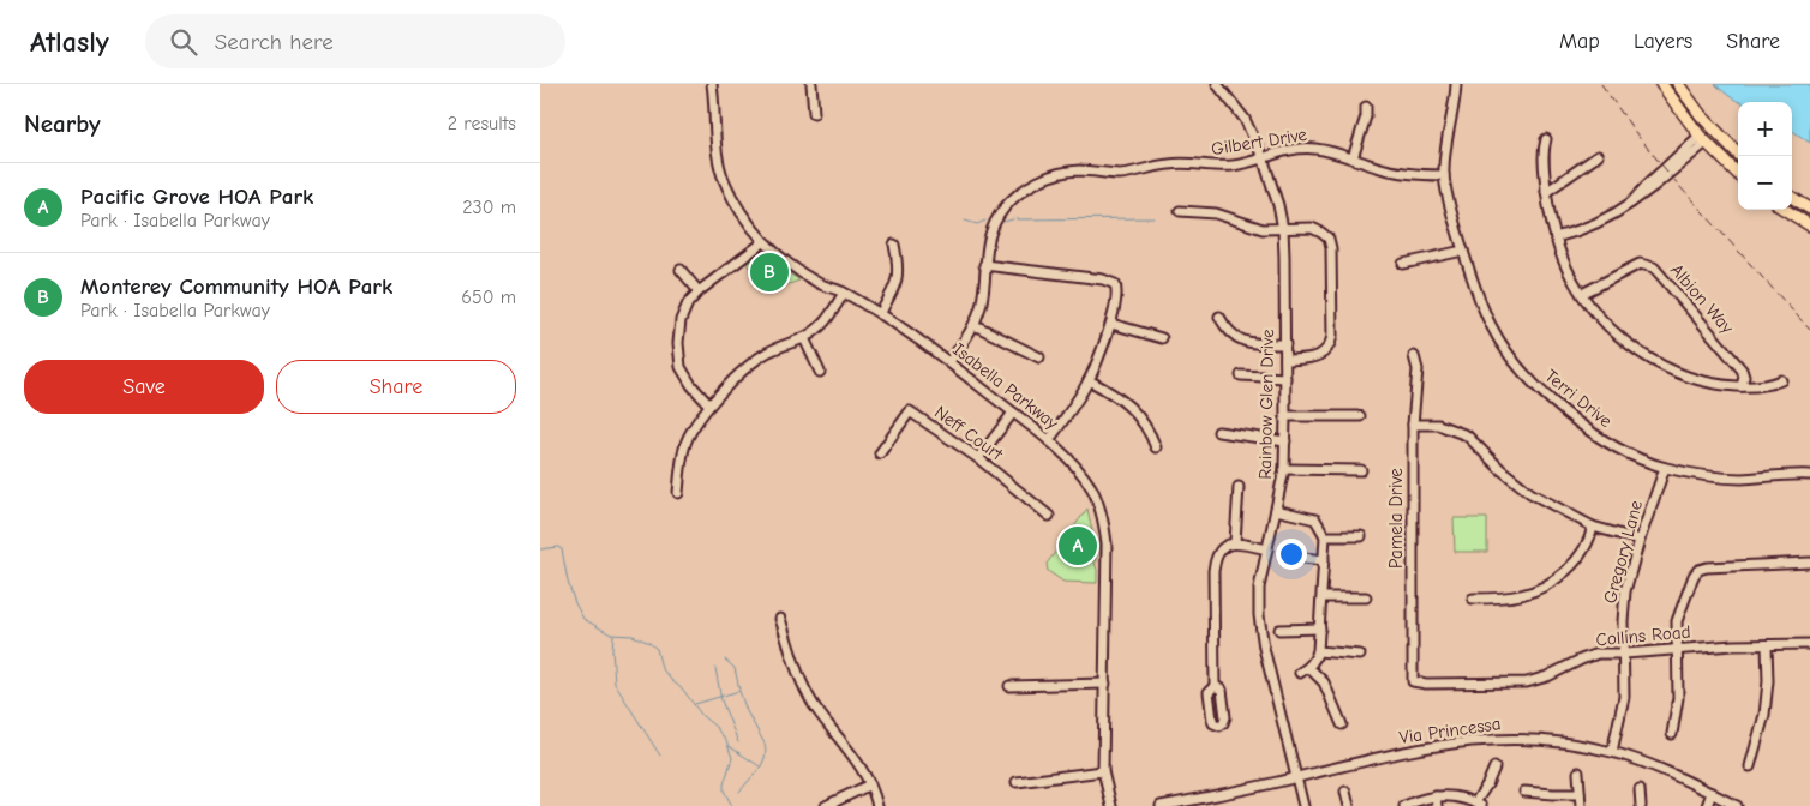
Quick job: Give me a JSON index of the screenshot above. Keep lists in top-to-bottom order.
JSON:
{
  "streets": {
    "street": [
      "Gilbert Drive",
      "Albion Way",
      "Isabella Parkway",
      "Terri Drive",
      "Rainbow Glen Drive",
      "Neff Court",
      "Pamela Drive",
      "Gregory Lane",
      "Collins Road",
      "Via Princessa"
    ]
  },
  "crossings": [
    ["Gilbert Drive", "Isabella Parkway"],
    ["Gilbert Drive", "Terri Drive"],
    ["Gilbert Drive", "Rainbow Glen Drive"],
    ["Terri Drive", "Gregory Lane"],
    ["Rainbow Glen Drive", "Via Princessa"],
    ["Pamela Drive", "Collins Road"],
    ["Gregory Lane", "Collins Road"],
    ["Gregory Lane", "Via Princessa"]
  ],
  "page": {
    "header": "Atlasly",
    "search": "Search here",
    "nav": ["Map", "Layers", "Share"],
    "heading": ["Nearby", "2 results"],
    "map_buttons": ["+", "−"],
    "list": [
      {
        "mark": "A",
        "name": "Pacific Grove HOA Park",
        "note": "Park · Isabella Parkway",
        "value": "230 m"
      },
      {
        "mark": "B",
        "name": "Monterey Community HOA Park",
        "note": "Park · Isabella Parkway",
        "value": "650 m"
      }
    ],
    "pins": ["B", "A"],
    "buttons": ["Save", "Share"]
  }
}
